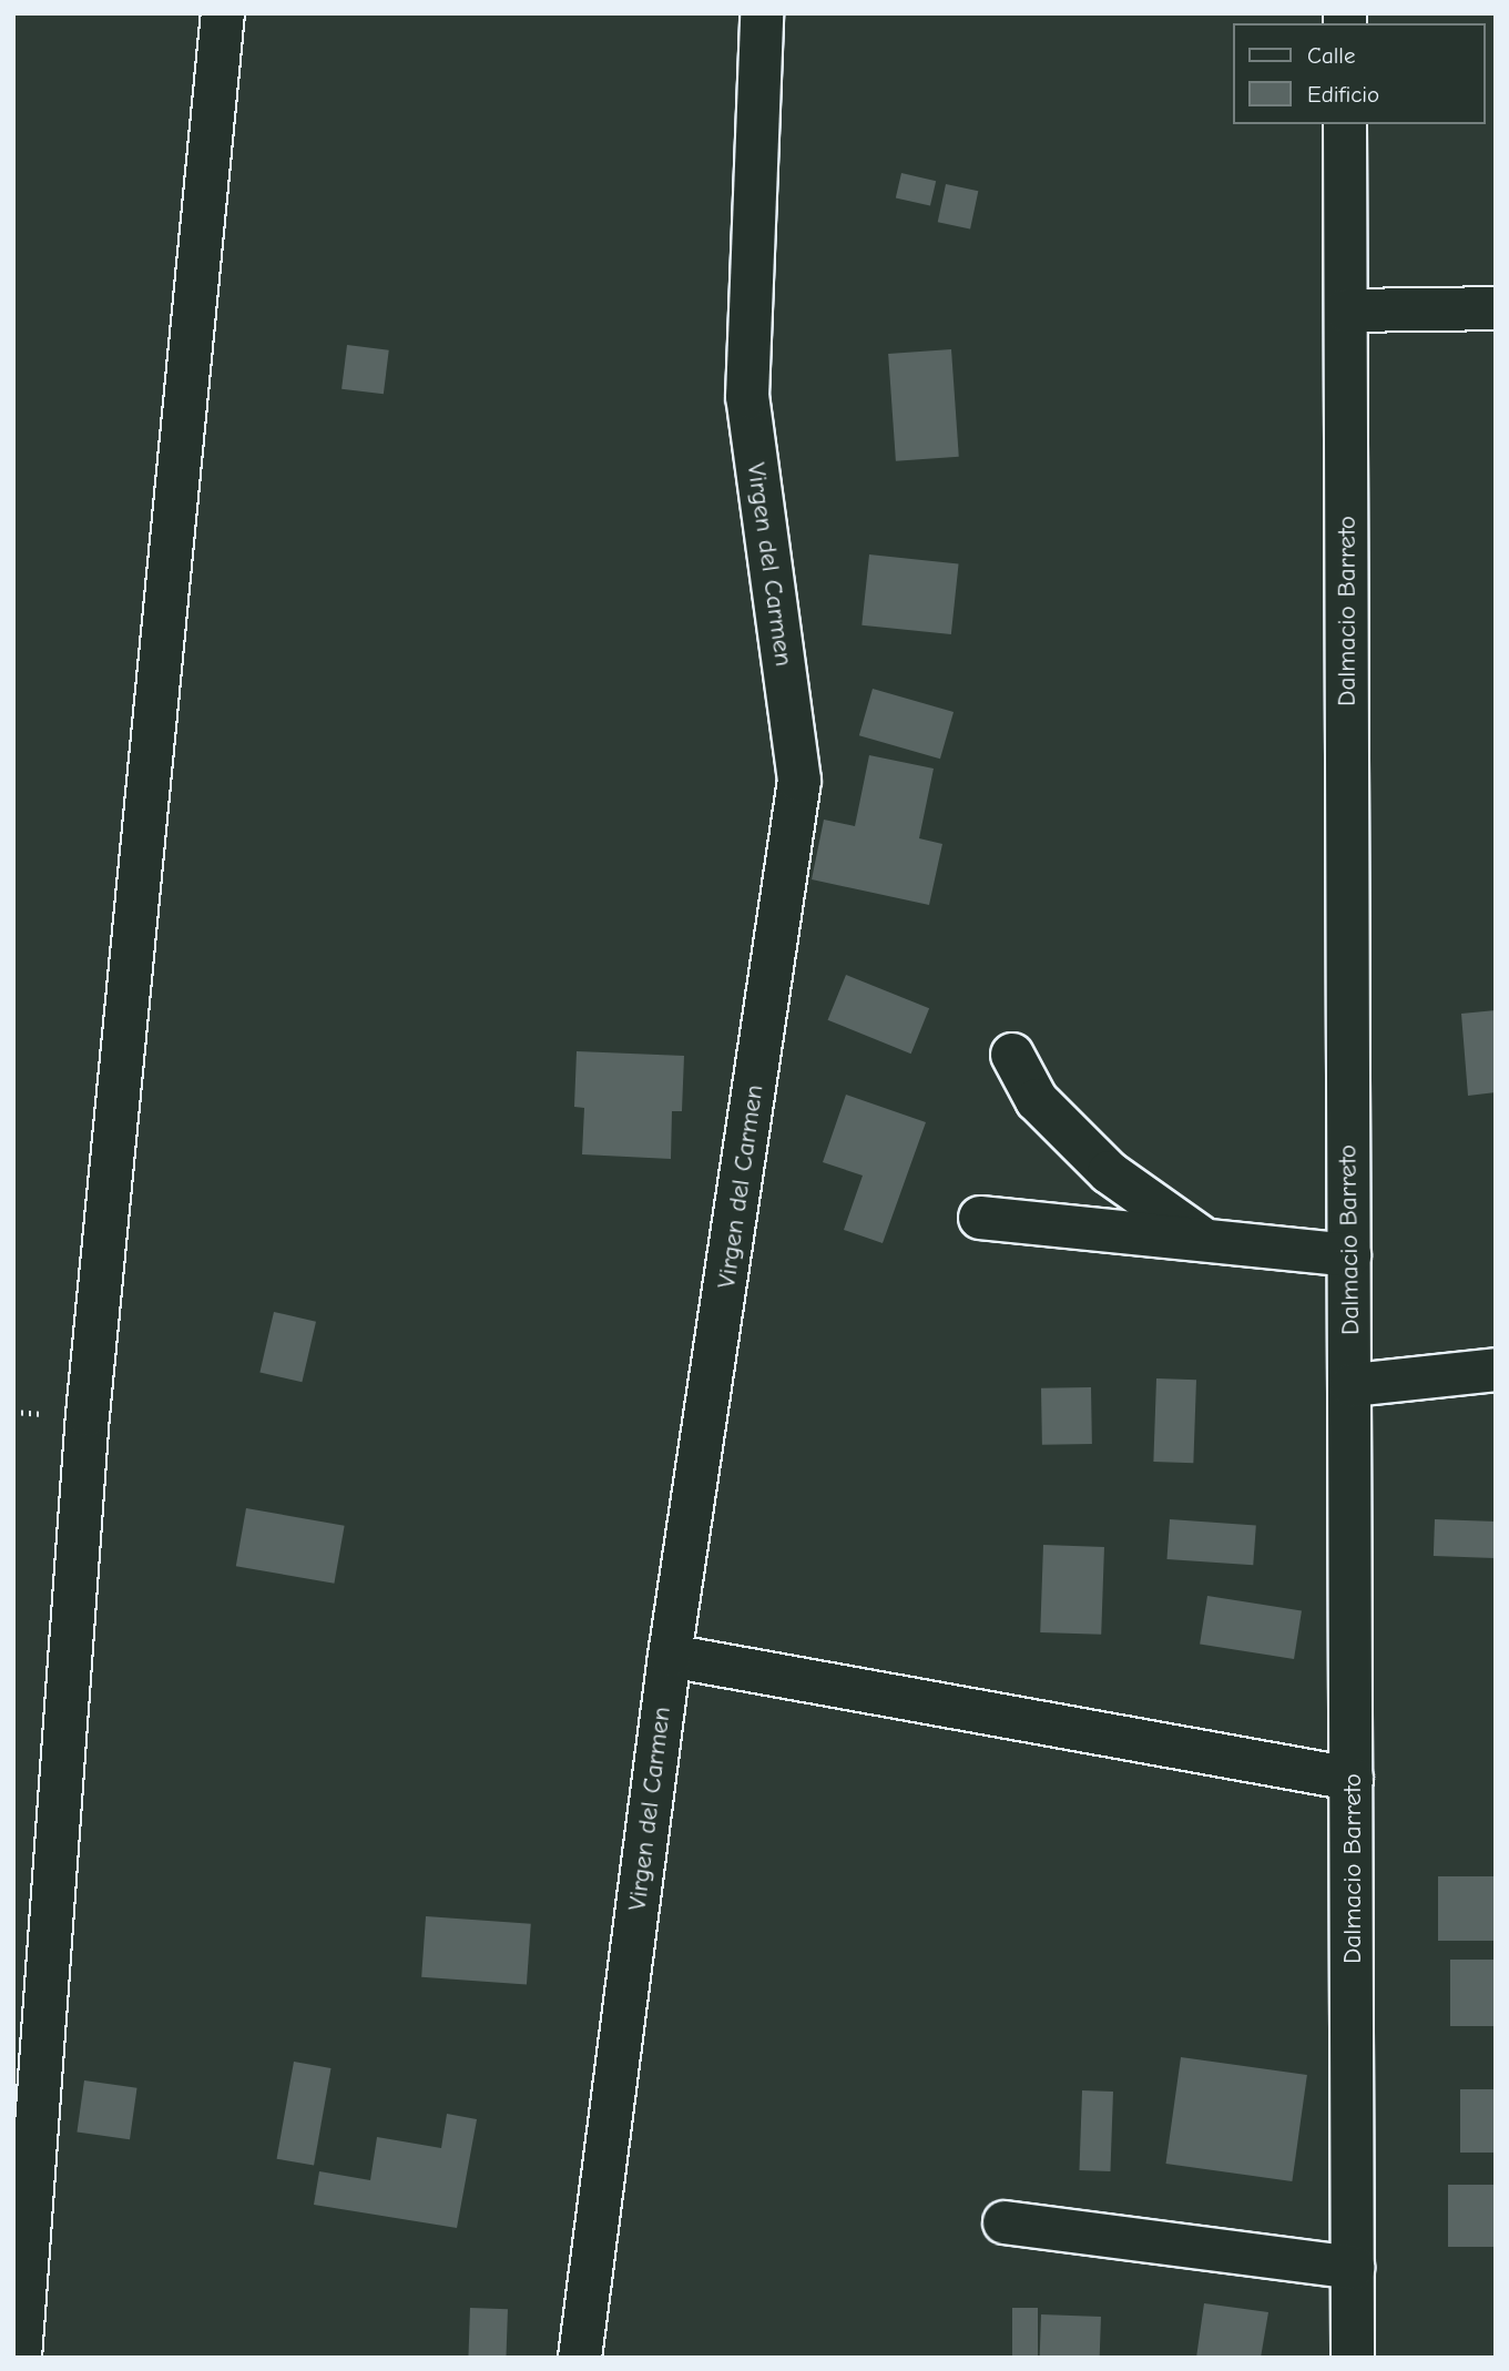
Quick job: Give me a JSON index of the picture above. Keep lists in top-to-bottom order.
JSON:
{
  "streets": {
    "street": ["Virgen del Carmen", "Dalmacio Barreto"]
  },
  "legend": ["Calle", "Edificio"]
}
